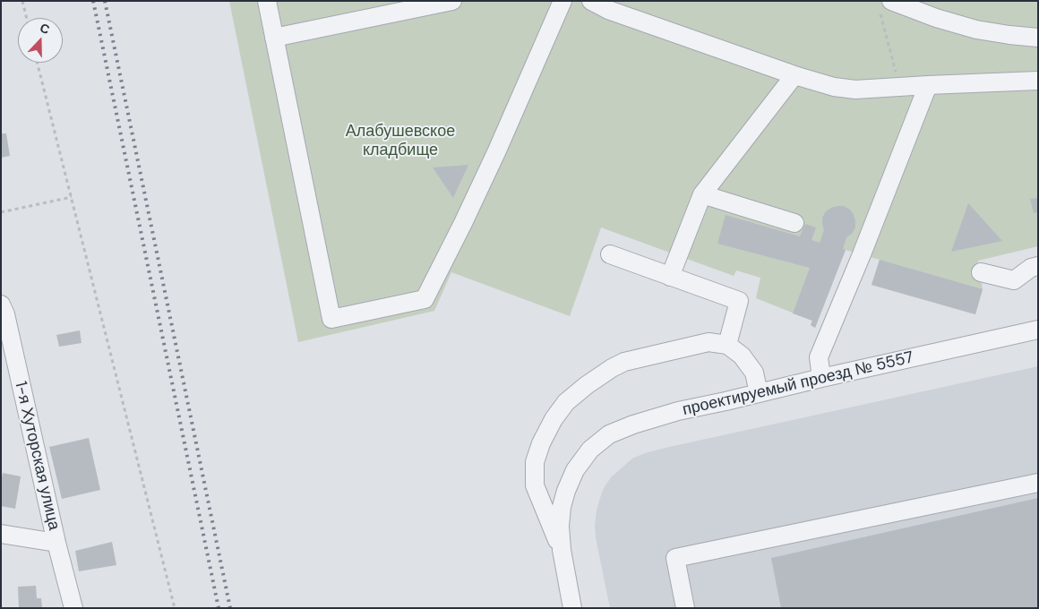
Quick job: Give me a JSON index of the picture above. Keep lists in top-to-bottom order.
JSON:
{
  "streets": {
    "street": ["проектируемый проезд № 5557", "1-я Хуторская улица"]
  },
  "parks": ["Алабушевское кладбище"],
  "north": "top"
}
